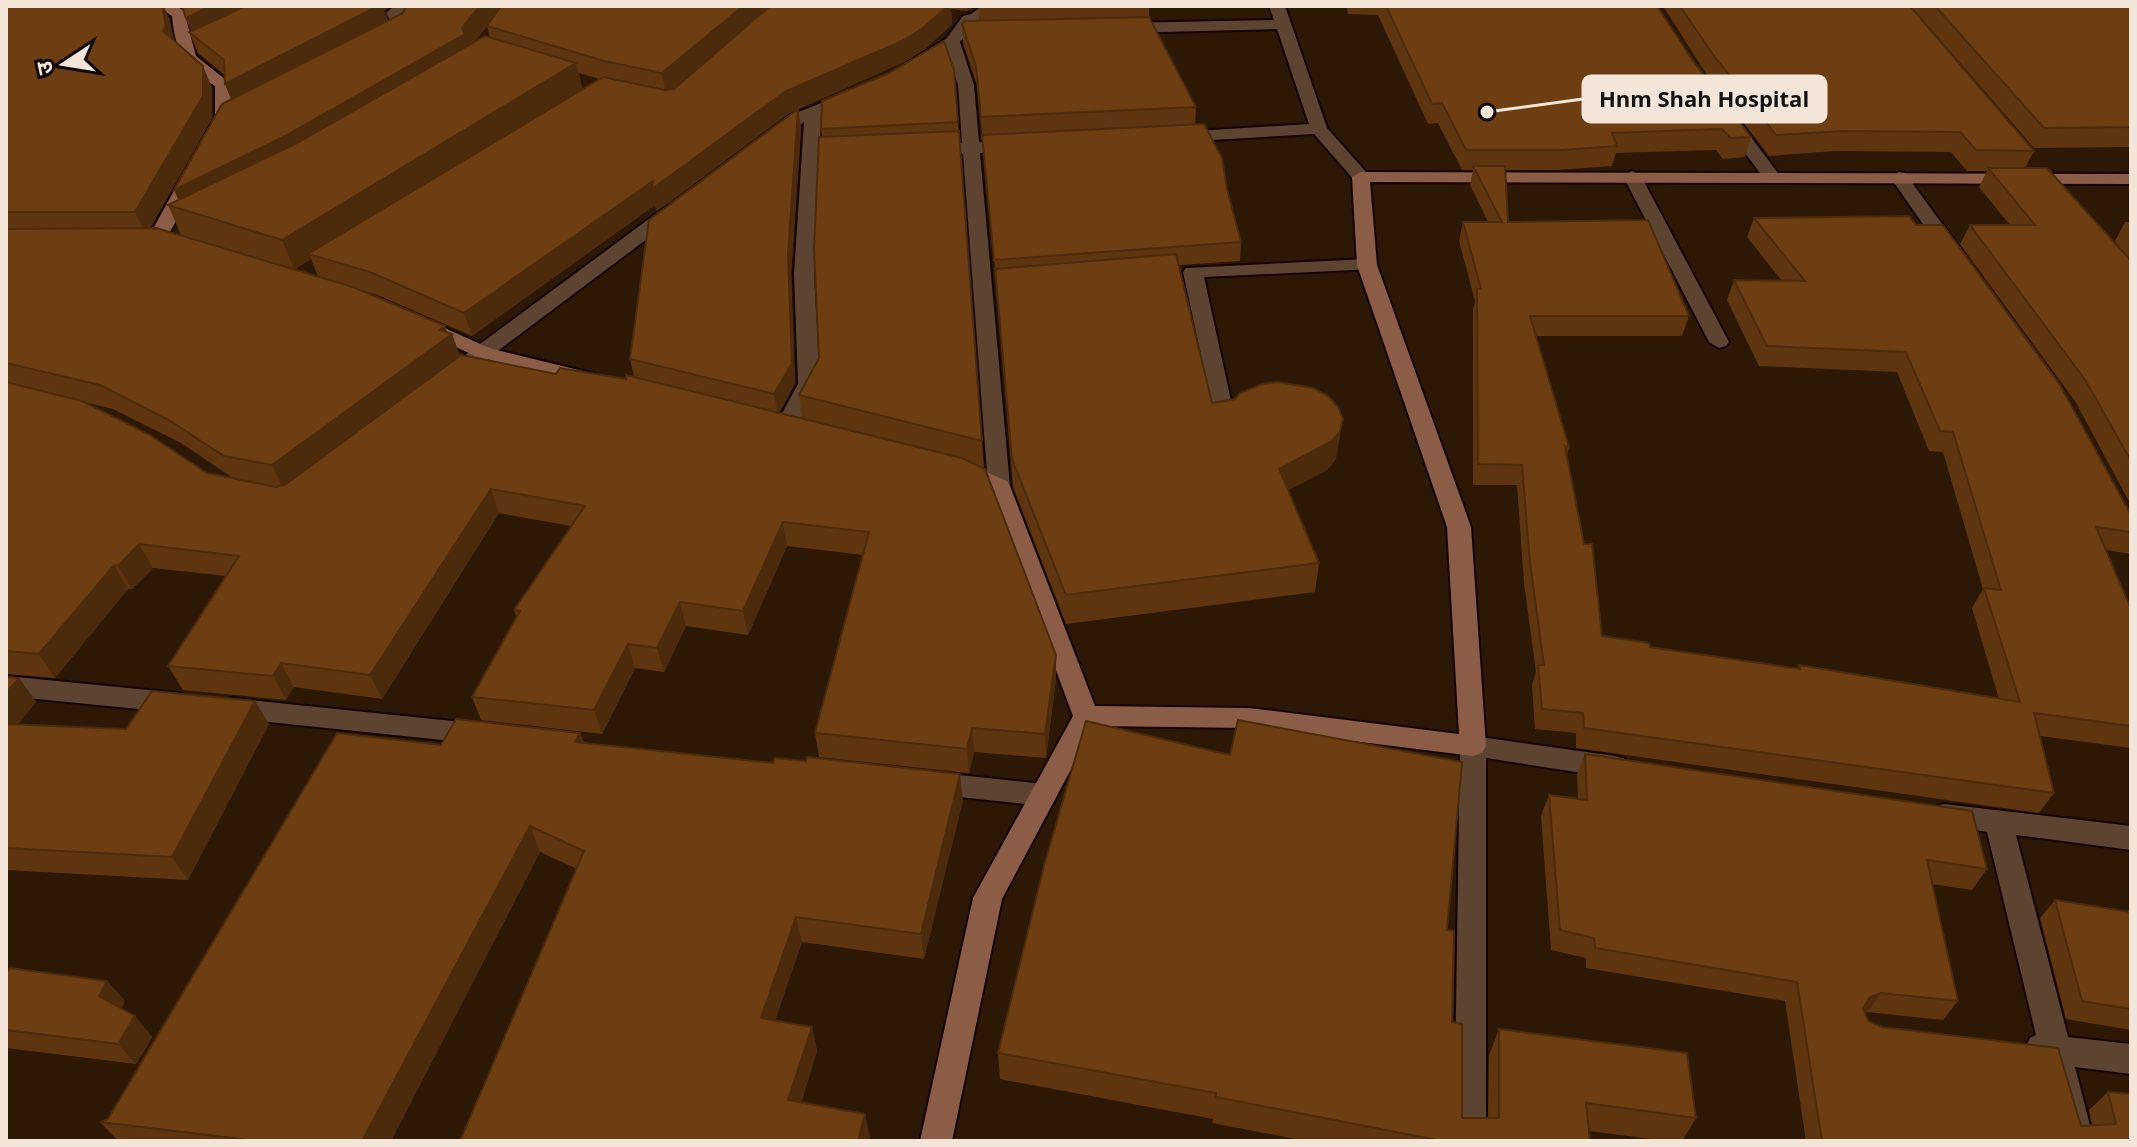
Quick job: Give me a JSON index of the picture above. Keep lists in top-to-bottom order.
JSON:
{
  "places": ["Hnm Shah Hospital"],
  "north": "left"
}
